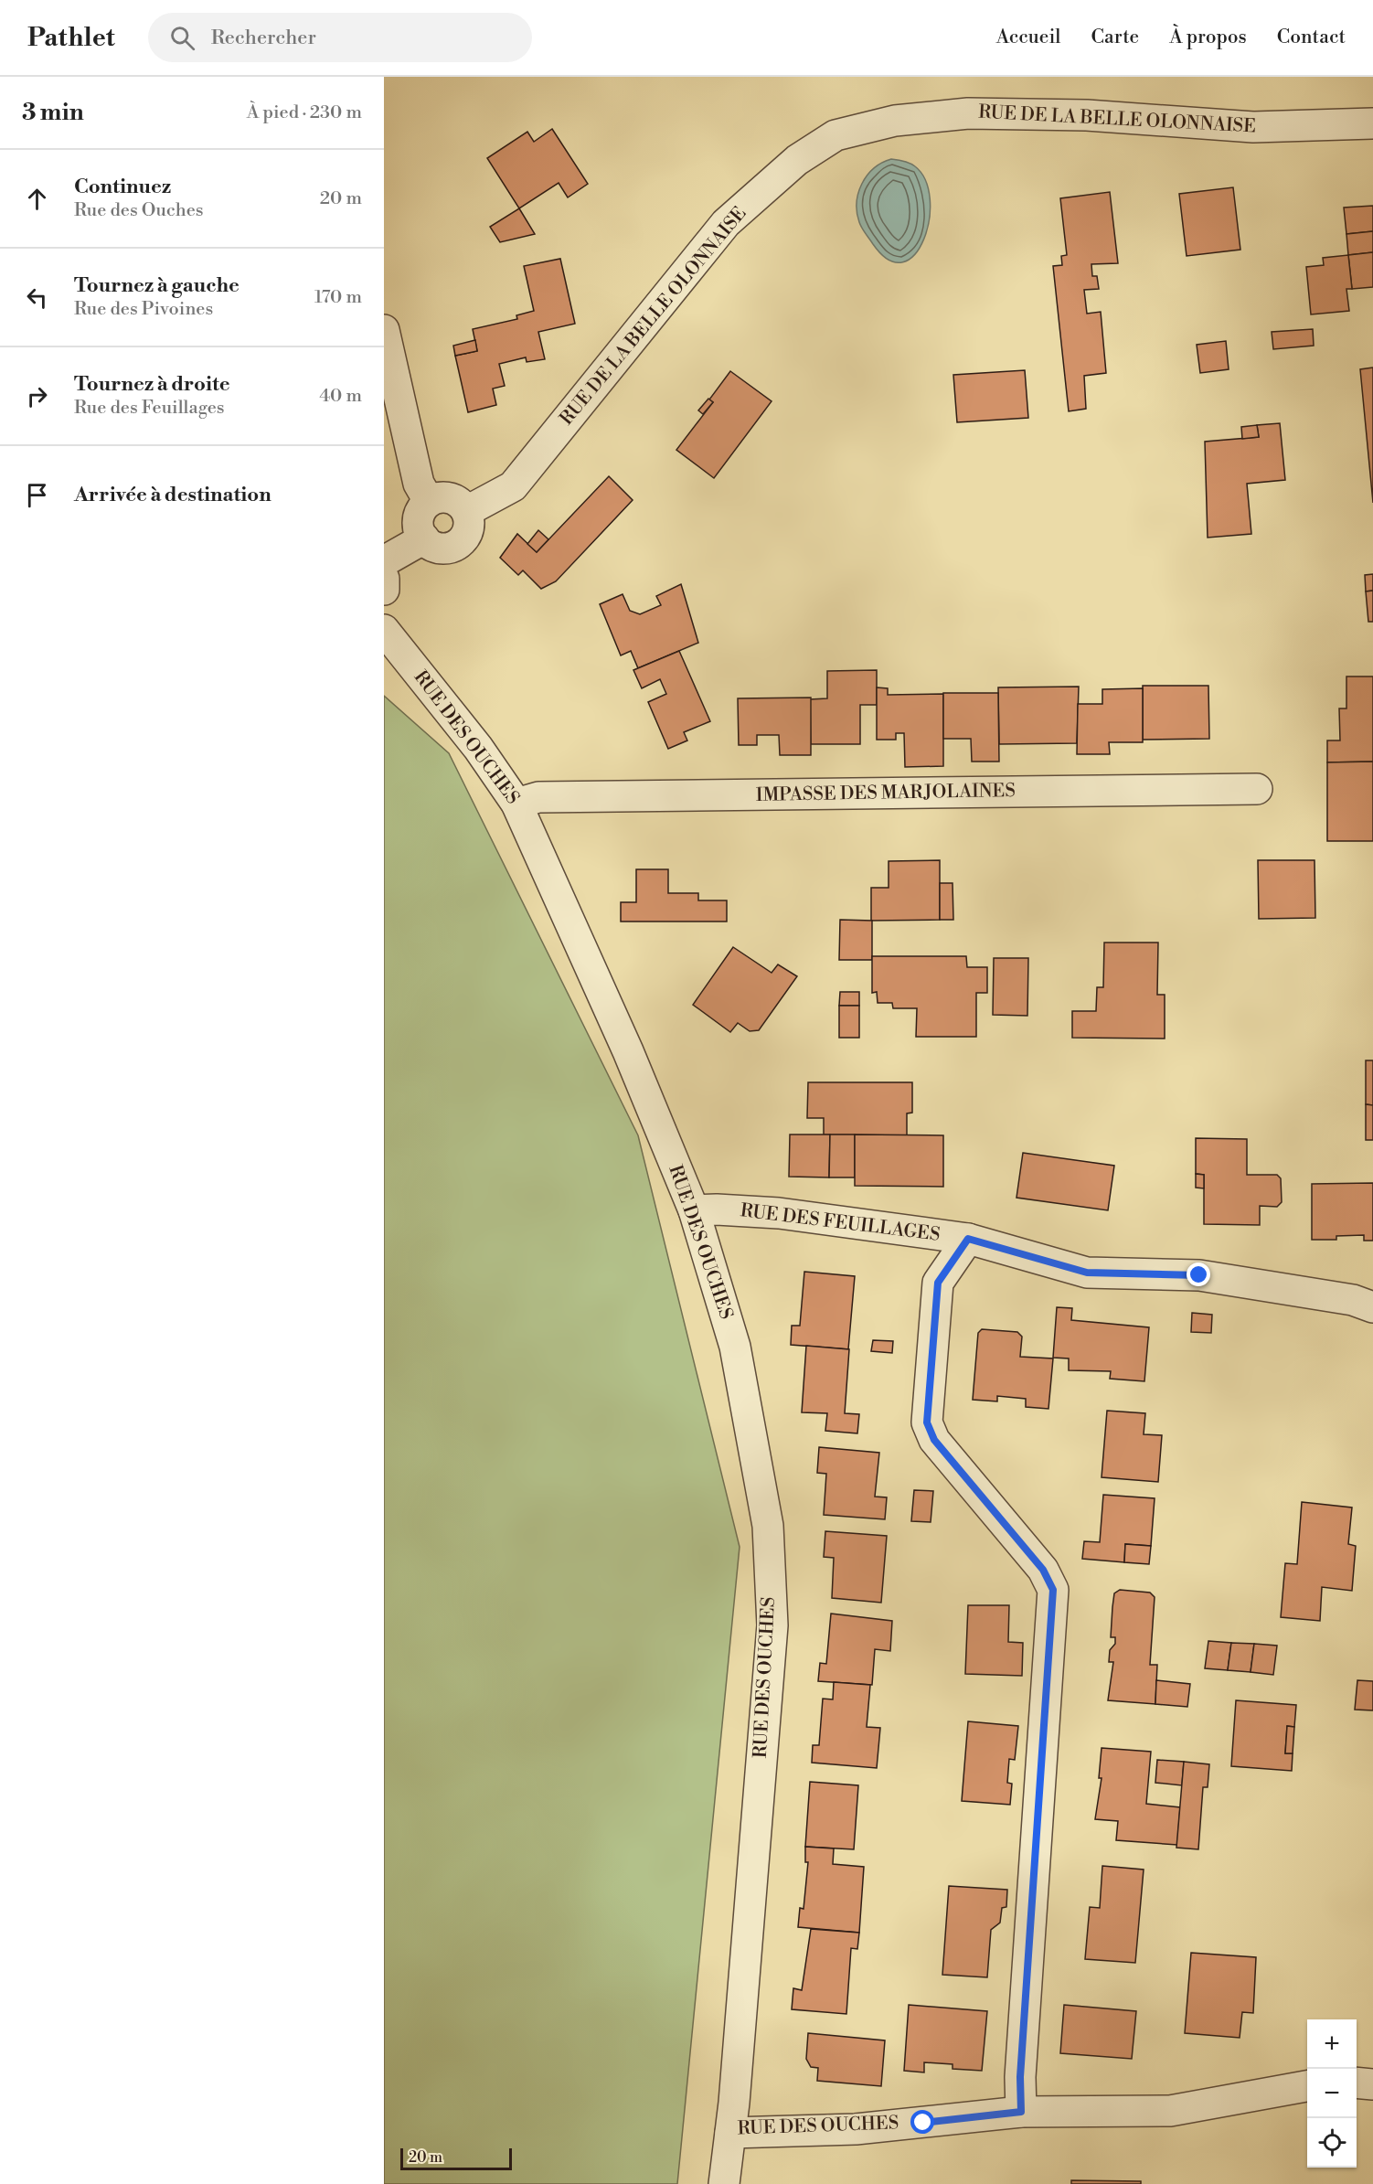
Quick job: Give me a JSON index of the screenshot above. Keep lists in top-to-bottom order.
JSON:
{
  "streets": {
    "street": [
      "RUE DE LA BELLE OLONNAISE",
      "RUE DES OUCHES",
      "IMPASSE DES MARJOLAINES",
      "RUE DES FEUILLAGES"
    ]
  },
  "crossings": [
    ["RUE DES OUCHES", "IMPASSE DES MARJOLAINES"],
    ["RUE DES OUCHES", "RUE DES FEUILLAGES"]
  ],
  "scale_bar": "20 m",
  "page": {
    "header": "Pathlet",
    "search": "Rechercher",
    "nav": [
      "Accueil",
      "Carte",
      "À propos",
      "Contact"
    ],
    "heading": ["3 min", "À pied · 230 m"],
    "list": [
      ["Continuez", "Rue des Ouches", "20 m"],
      ["Tournez à gauche", "Rue des Pivoines", "170 m"],
      ["Tournez à droite", "Rue des Feuillages", "40 m"],
      "Arrivée à destination"
    ],
    "map_buttons": ["+", "−"],
    "scale": "20 m"
  }
}
